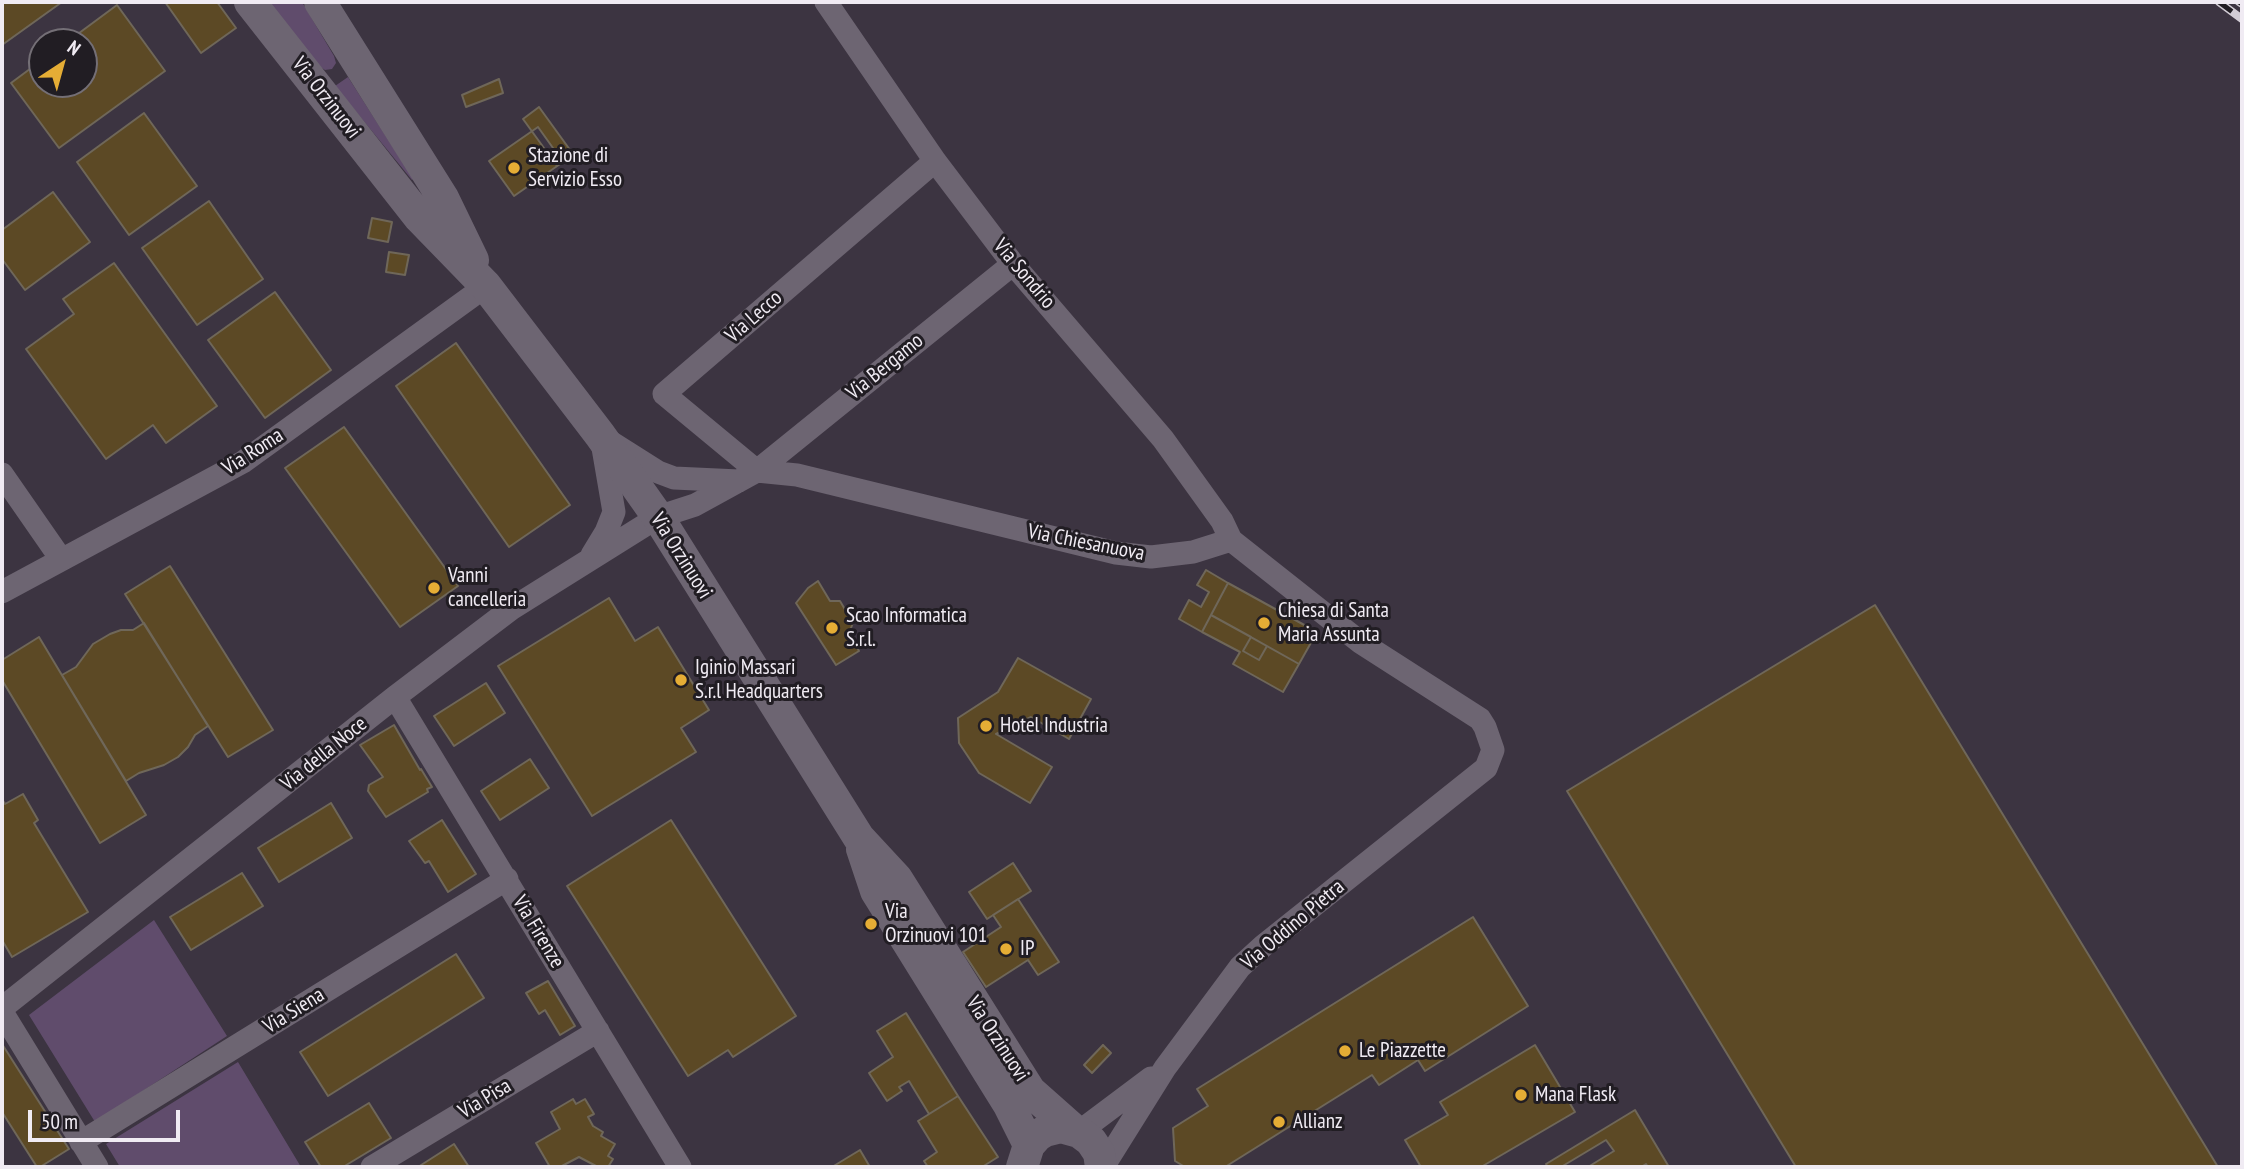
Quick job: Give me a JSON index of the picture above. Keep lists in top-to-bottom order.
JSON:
{
  "streets": {
    "main road": ["Via Orzinuovi"],
    "street": [
      "Via Sondrio",
      "Via Lecco",
      "Via Bergamo",
      "Via Roma",
      "Via Chiesanuova",
      "Via della Noce",
      "Via Oddino Pietra",
      "Via Firenze",
      "Via Siena",
      "Via Pisa"
    ]
  },
  "crossings": [
    ["Via Orzinuovi", "Via Roma"],
    ["Via Orzinuovi", "Via Chiesanuova"],
    ["Via Orzinuovi", "Via della Noce"],
    ["Via Orzinuovi", "Via Oddino Pietra"],
    ["Via Sondrio", "Via Lecco"],
    ["Via Sondrio", "Via Bergamo"],
    ["Via Sondrio", "Via Chiesanuova"],
    ["Via Sondrio", "Via Oddino Pietra"],
    ["Via Lecco", "Via Bergamo"],
    ["Via Lecco", "Via Chiesanuova"],
    ["Via Bergamo", "Via Chiesanuova"],
    ["Via Chiesanuova", "Via Oddino Pietra"],
    ["Via della Noce", "Via Firenze"],
    ["Via Firenze", "Via Siena"],
    ["Via Firenze", "Via Pisa"]
  ],
  "places": [
    "Stazione di Servizio Esso",
    "Vanni cancelleria",
    "Chiesa di Santa Maria Assunta",
    "Scao Informatica S.r.l.",
    "Iginio Massari S.r.l Headquarters",
    "Hotel Industria",
    "Via Orzinuovi 101",
    "IP",
    "Le Piazzette",
    "Mana Flask",
    "Allianz"
  ],
  "scale_bar": "50 m",
  "north": "top right"
}
